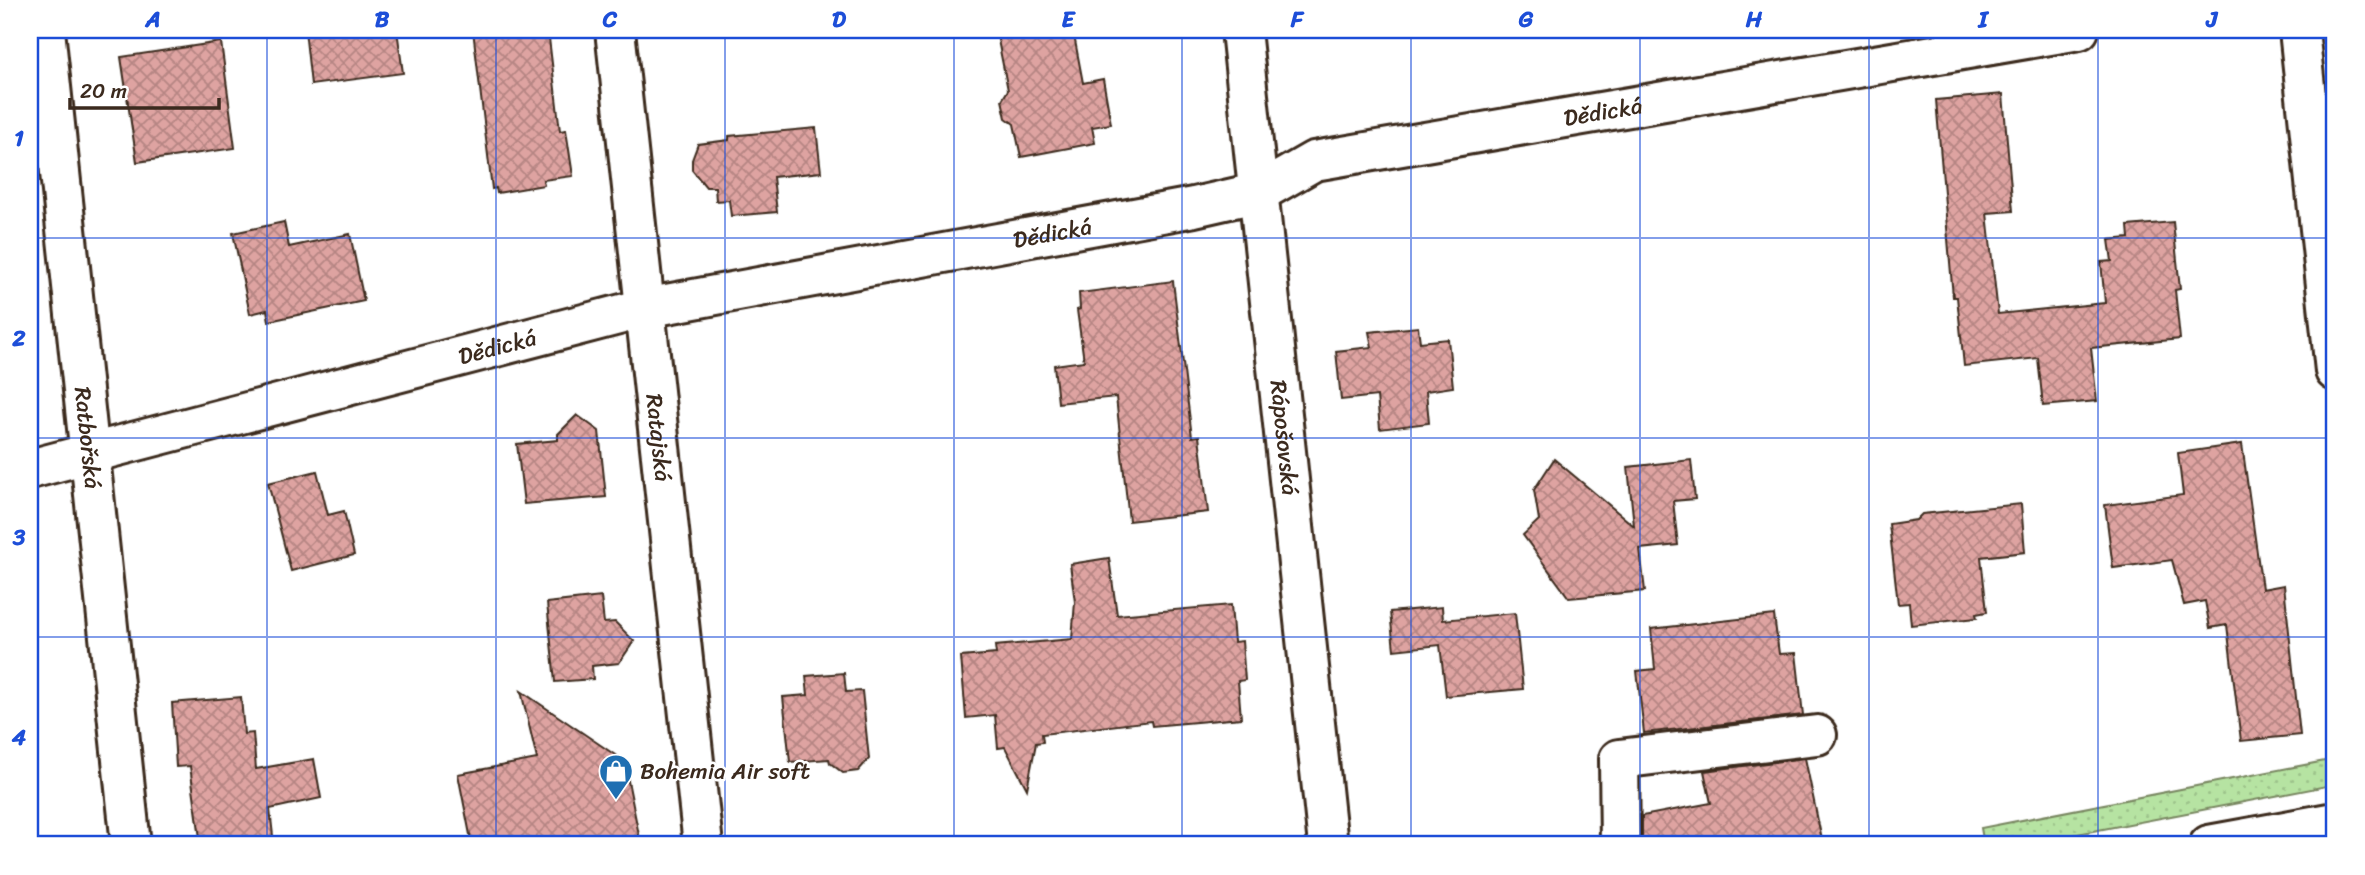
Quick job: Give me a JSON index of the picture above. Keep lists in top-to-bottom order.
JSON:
{
  "streets": {
    "street": [
      "Dědická",
      "Rápošovská",
      "Ratbořská",
      "Ratajská"
    ]
  },
  "crossings": [
    ["Dědická", "Rápošovská"],
    ["Dědická", "Ratbořská"],
    ["Dědická", "Ratajská"]
  ],
  "places": {
    "shop": ["Bohemia Air soft"]
  },
  "scale_bar": "20 m",
  "grid": {
    "columns": [
      "A",
      "B",
      "C",
      "D",
      "E",
      "F",
      "G",
      "H",
      "I",
      "J"
    ],
    "rows": [
      "1",
      "2",
      "3",
      "4"
    ]
  }
}
